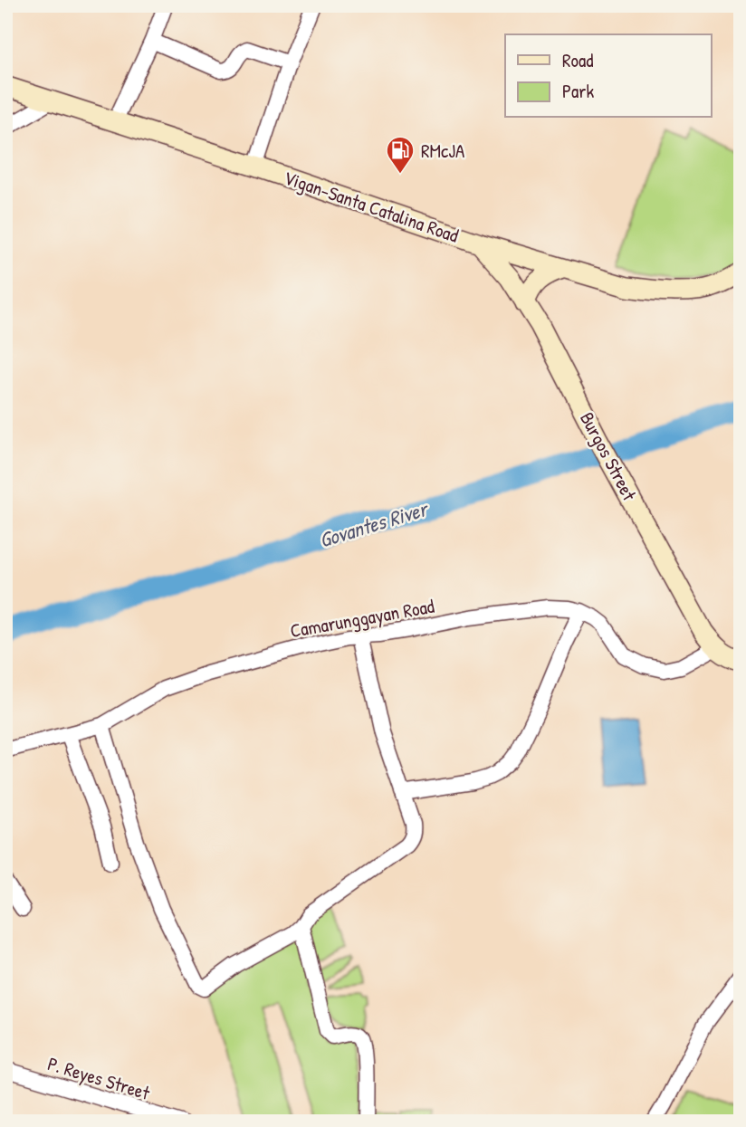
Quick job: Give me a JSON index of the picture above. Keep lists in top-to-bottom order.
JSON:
{
  "streets": {
    "main road": ["Vigan-Santa Catalina Road", "Burgos Street"],
    "street": ["Camarunggayan Road", "P. Reyes Street"]
  },
  "crossings": [
    ["Vigan-Santa Catalina Road", "Burgos Street"],
    ["Burgos Street", "Camarunggayan Road"]
  ],
  "water": ["Govantes River"],
  "places": {
    "fuel station": ["RMcJA"]
  },
  "legend": ["Road", "Park"]
}
